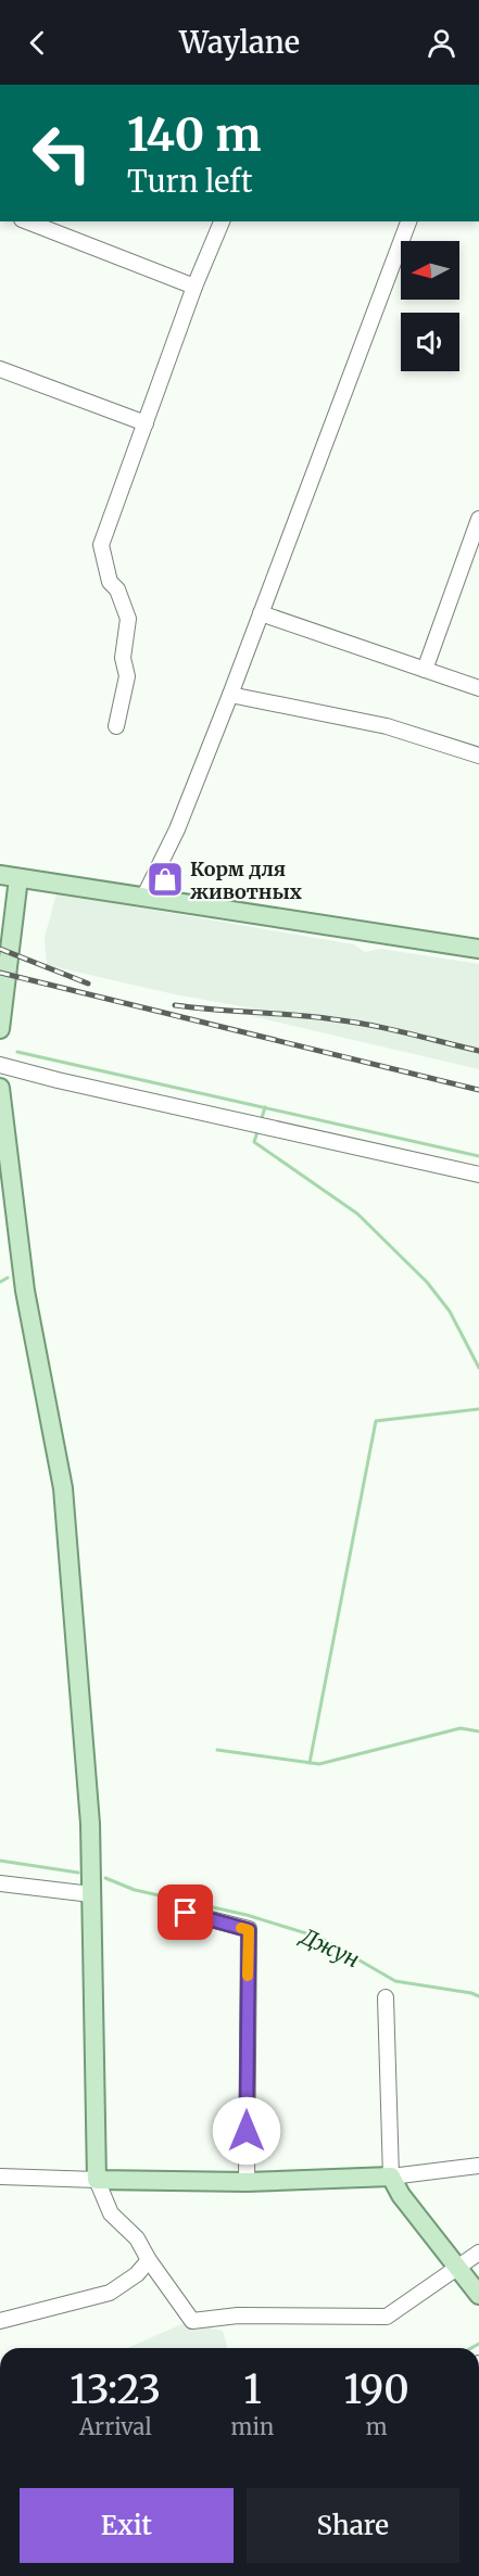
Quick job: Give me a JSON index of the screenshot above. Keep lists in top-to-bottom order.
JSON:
{
  "water": ["Джун"],
  "places": {
    "shop": ["Корм для животных"]
  },
  "north": "left",
  "page": {
    "header": "Waylane",
    "turn": ["140 m", "Turn left"],
    "eta": [
      "13:23",
      "Arrival",
      "1",
      "min",
      "190",
      "m"
    ],
    "buttons": ["Exit", "Share"]
  }
}
